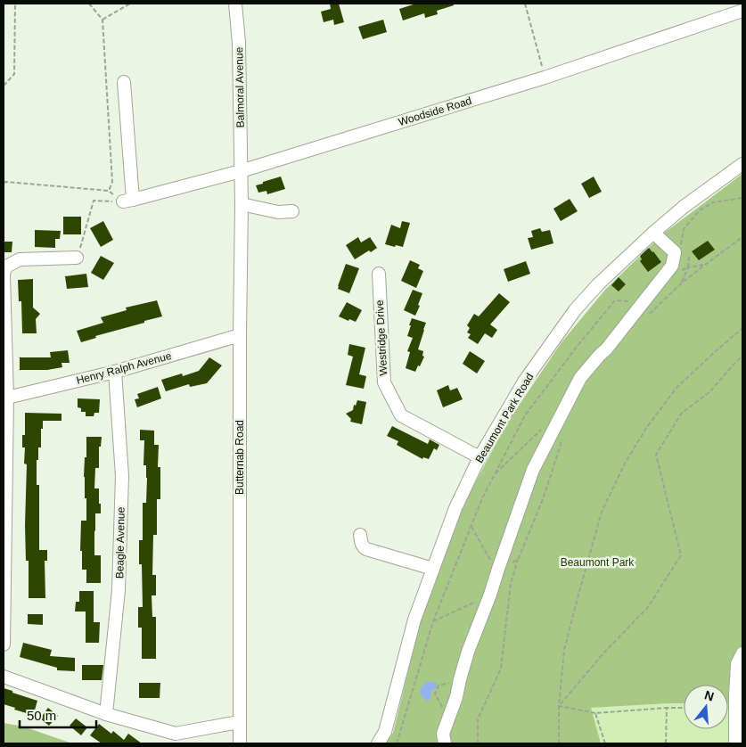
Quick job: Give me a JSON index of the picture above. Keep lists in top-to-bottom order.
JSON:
{
  "streets": {
    "street": [
      "Balmoral Avenue",
      "Woodside Road",
      "Westridge Drive",
      "Henry Ralph Avenue",
      "Beaumont Park Road",
      "Butternab Road",
      "Beagle Avenue"
    ]
  },
  "crossings": [
    ["Balmoral Avenue", "Woodside Road"],
    ["Balmoral Avenue", "Butternab Road"],
    ["Woodside Road", "Butternab Road"],
    ["Westridge Drive", "Beaumont Park Road"],
    ["Henry Ralph Avenue", "Butternab Road"],
    ["Henry Ralph Avenue", "Beagle Avenue"]
  ],
  "parks": ["Beaumont Park"],
  "scale_bar": "50 m",
  "north": "top"
}
